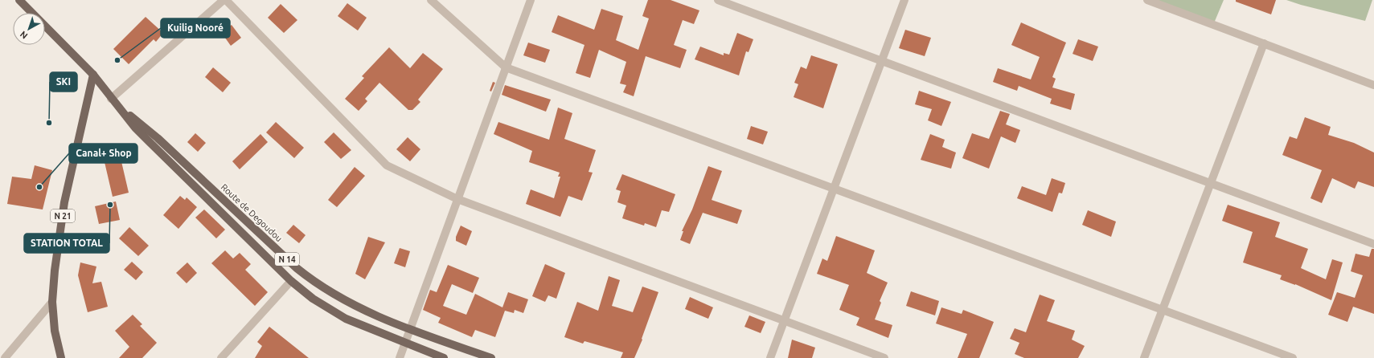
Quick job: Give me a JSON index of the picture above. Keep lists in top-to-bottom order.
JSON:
{
  "streets": {
    "main road": ["Route de Degoudou", "N 21", "N 14"]
  },
  "crossings": [
    ["Route de Degoudou", "N 21"]
  ],
  "places": [
    "Kuilig Nooré",
    "SKI",
    "Canal+ Shop",
    "STATION TOTAL"
  ],
  "north": "bottom left"
}
